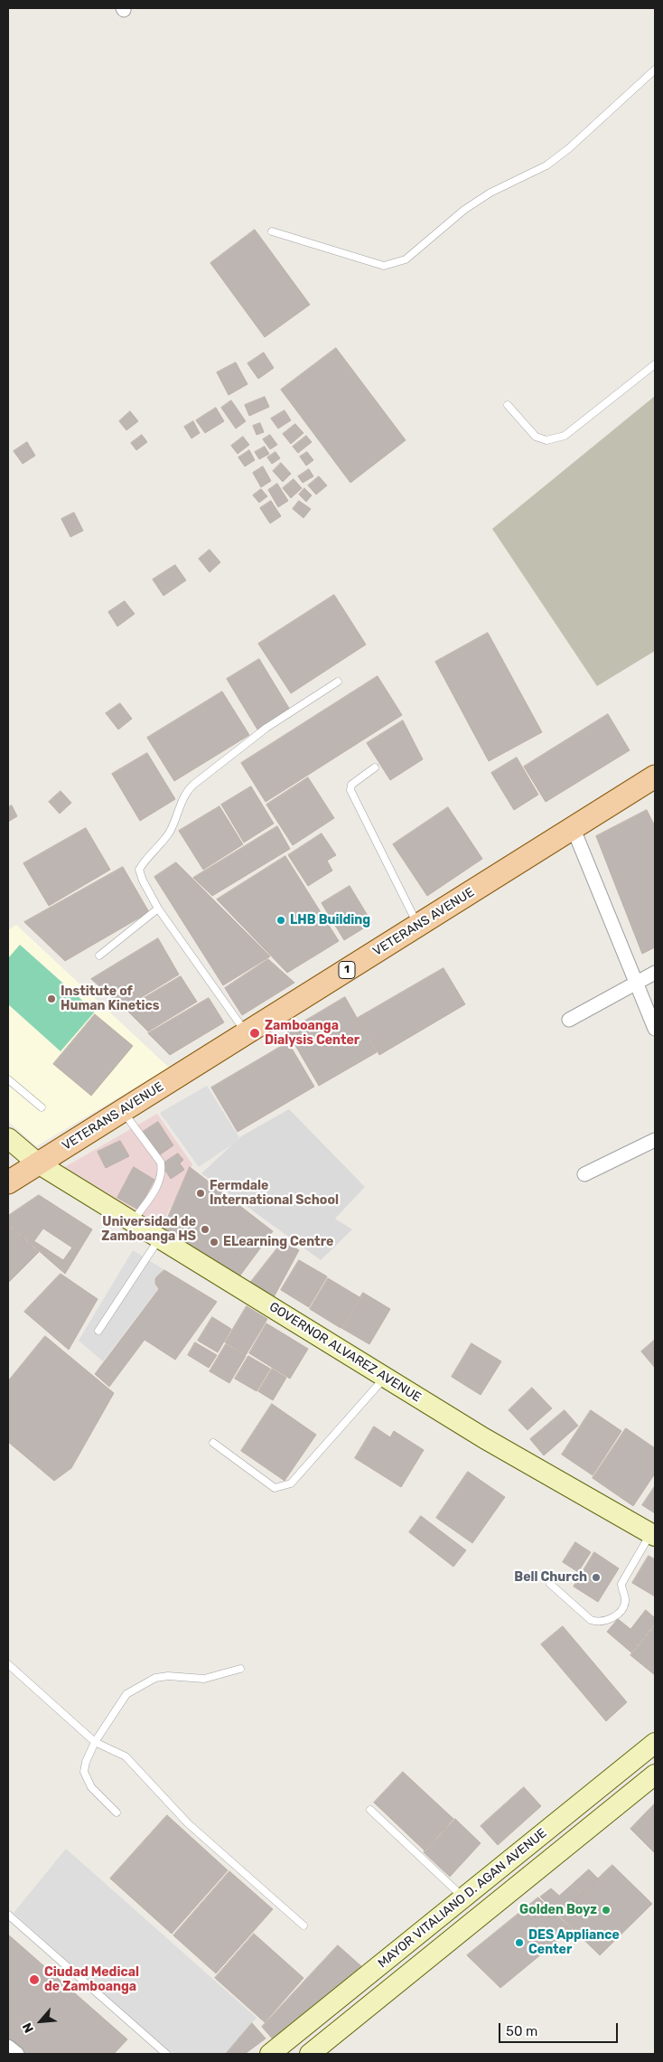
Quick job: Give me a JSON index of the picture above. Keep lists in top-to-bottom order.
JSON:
{
  "streets": {
    "main road": [
      "VETERANS AVENUE",
      "1",
      "GOVERNOR ALVAREZ AVENUE",
      "MAYOR VITALIANO D. AGAN AVENUE"
    ]
  },
  "crossings": [
    ["VETERANS AVENUE", "GOVERNOR ALVAREZ AVENUE"]
  ],
  "places": [
    "LHB Building",
    "Institute of Human Kinetics",
    "Zamboanga Dialysis Center",
    "Fermdale International School",
    "Universidad de Zamboanga HS",
    "ELearning Centre",
    "Bell Church",
    "Golden Boyz",
    "DES Appliance Center",
    "Ciudad Medical de Zamboanga"
  ],
  "scale_bar": "50 m",
  "north": "bottom left"
}
